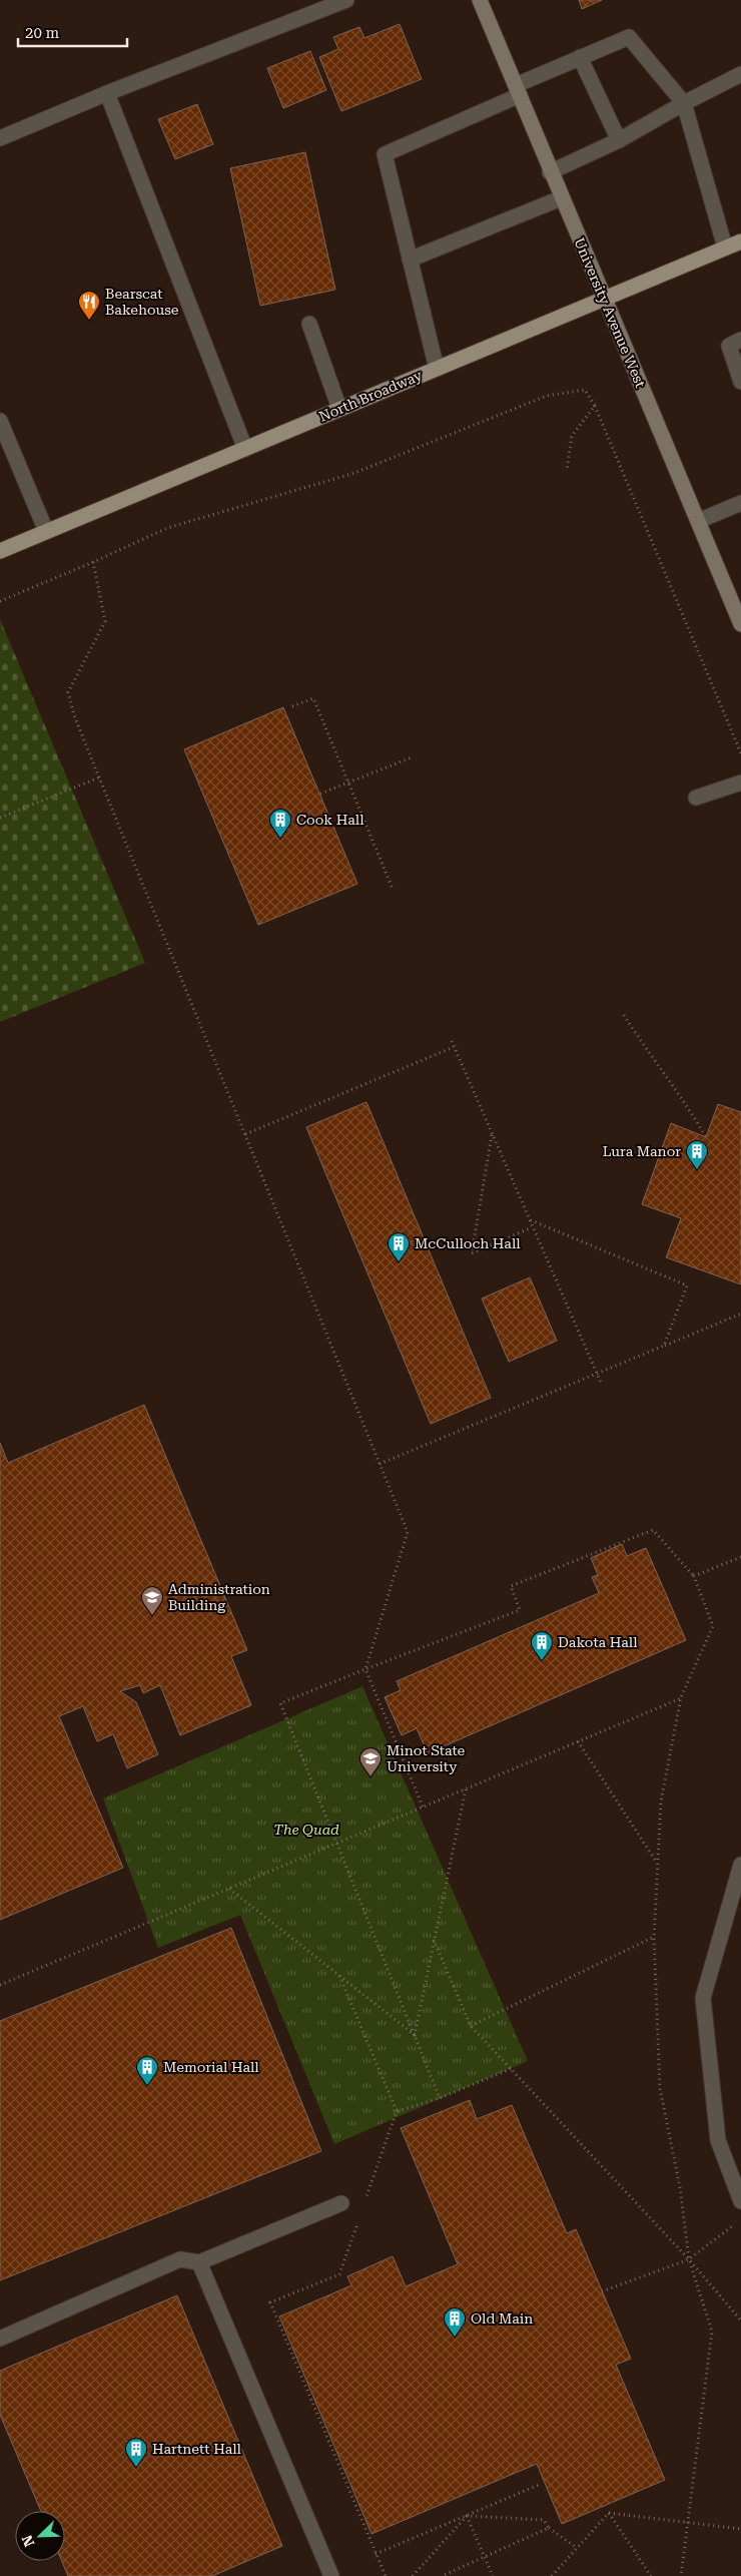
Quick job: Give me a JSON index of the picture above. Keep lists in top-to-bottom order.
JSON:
{
  "streets": {
    "main road": ["North Broadway"],
    "street": ["University Avenue West"]
  },
  "crossings": [
    ["University Avenue West", "North Broadway"]
  ],
  "parks": ["The Quad"],
  "places": {
    "restaurant": ["Bearscat Bakehouse"],
    "building": [
      "Cook Hall",
      "Lura Manor",
      "McCulloch Hall",
      "Dakota Hall",
      "Memorial Hall",
      "Old Main",
      "Hartnett Hall"
    ],
    "school or university": ["Administration Building", "Minot State University"]
  },
  "scale_bar": "20 m",
  "north": "bottom left"
}
